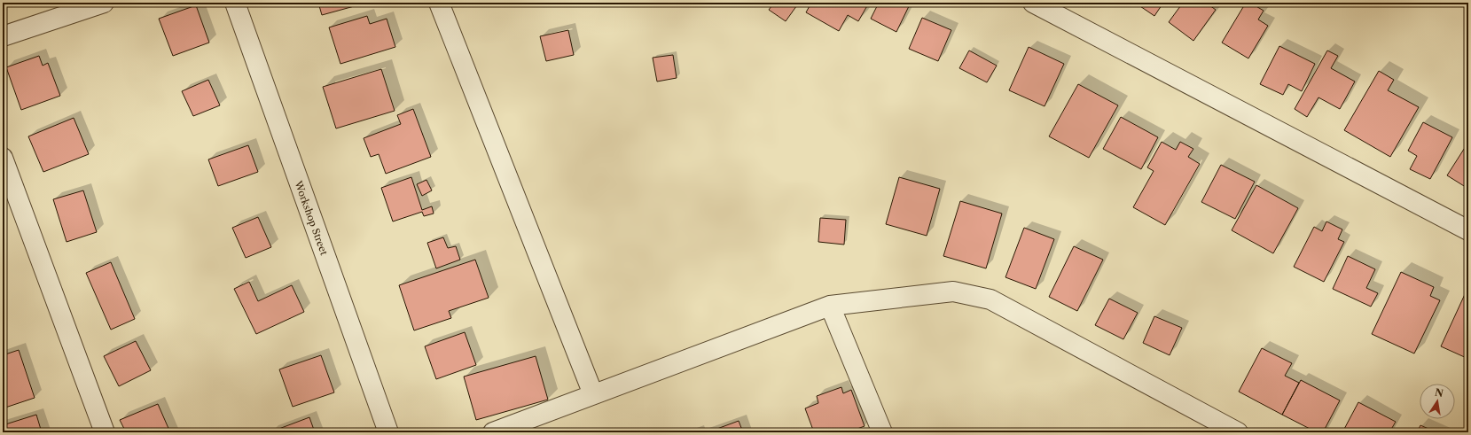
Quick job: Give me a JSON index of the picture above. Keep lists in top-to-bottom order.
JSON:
{
  "streets": {
    "street": ["Workshop Street"]
  },
  "north": "top"
}
